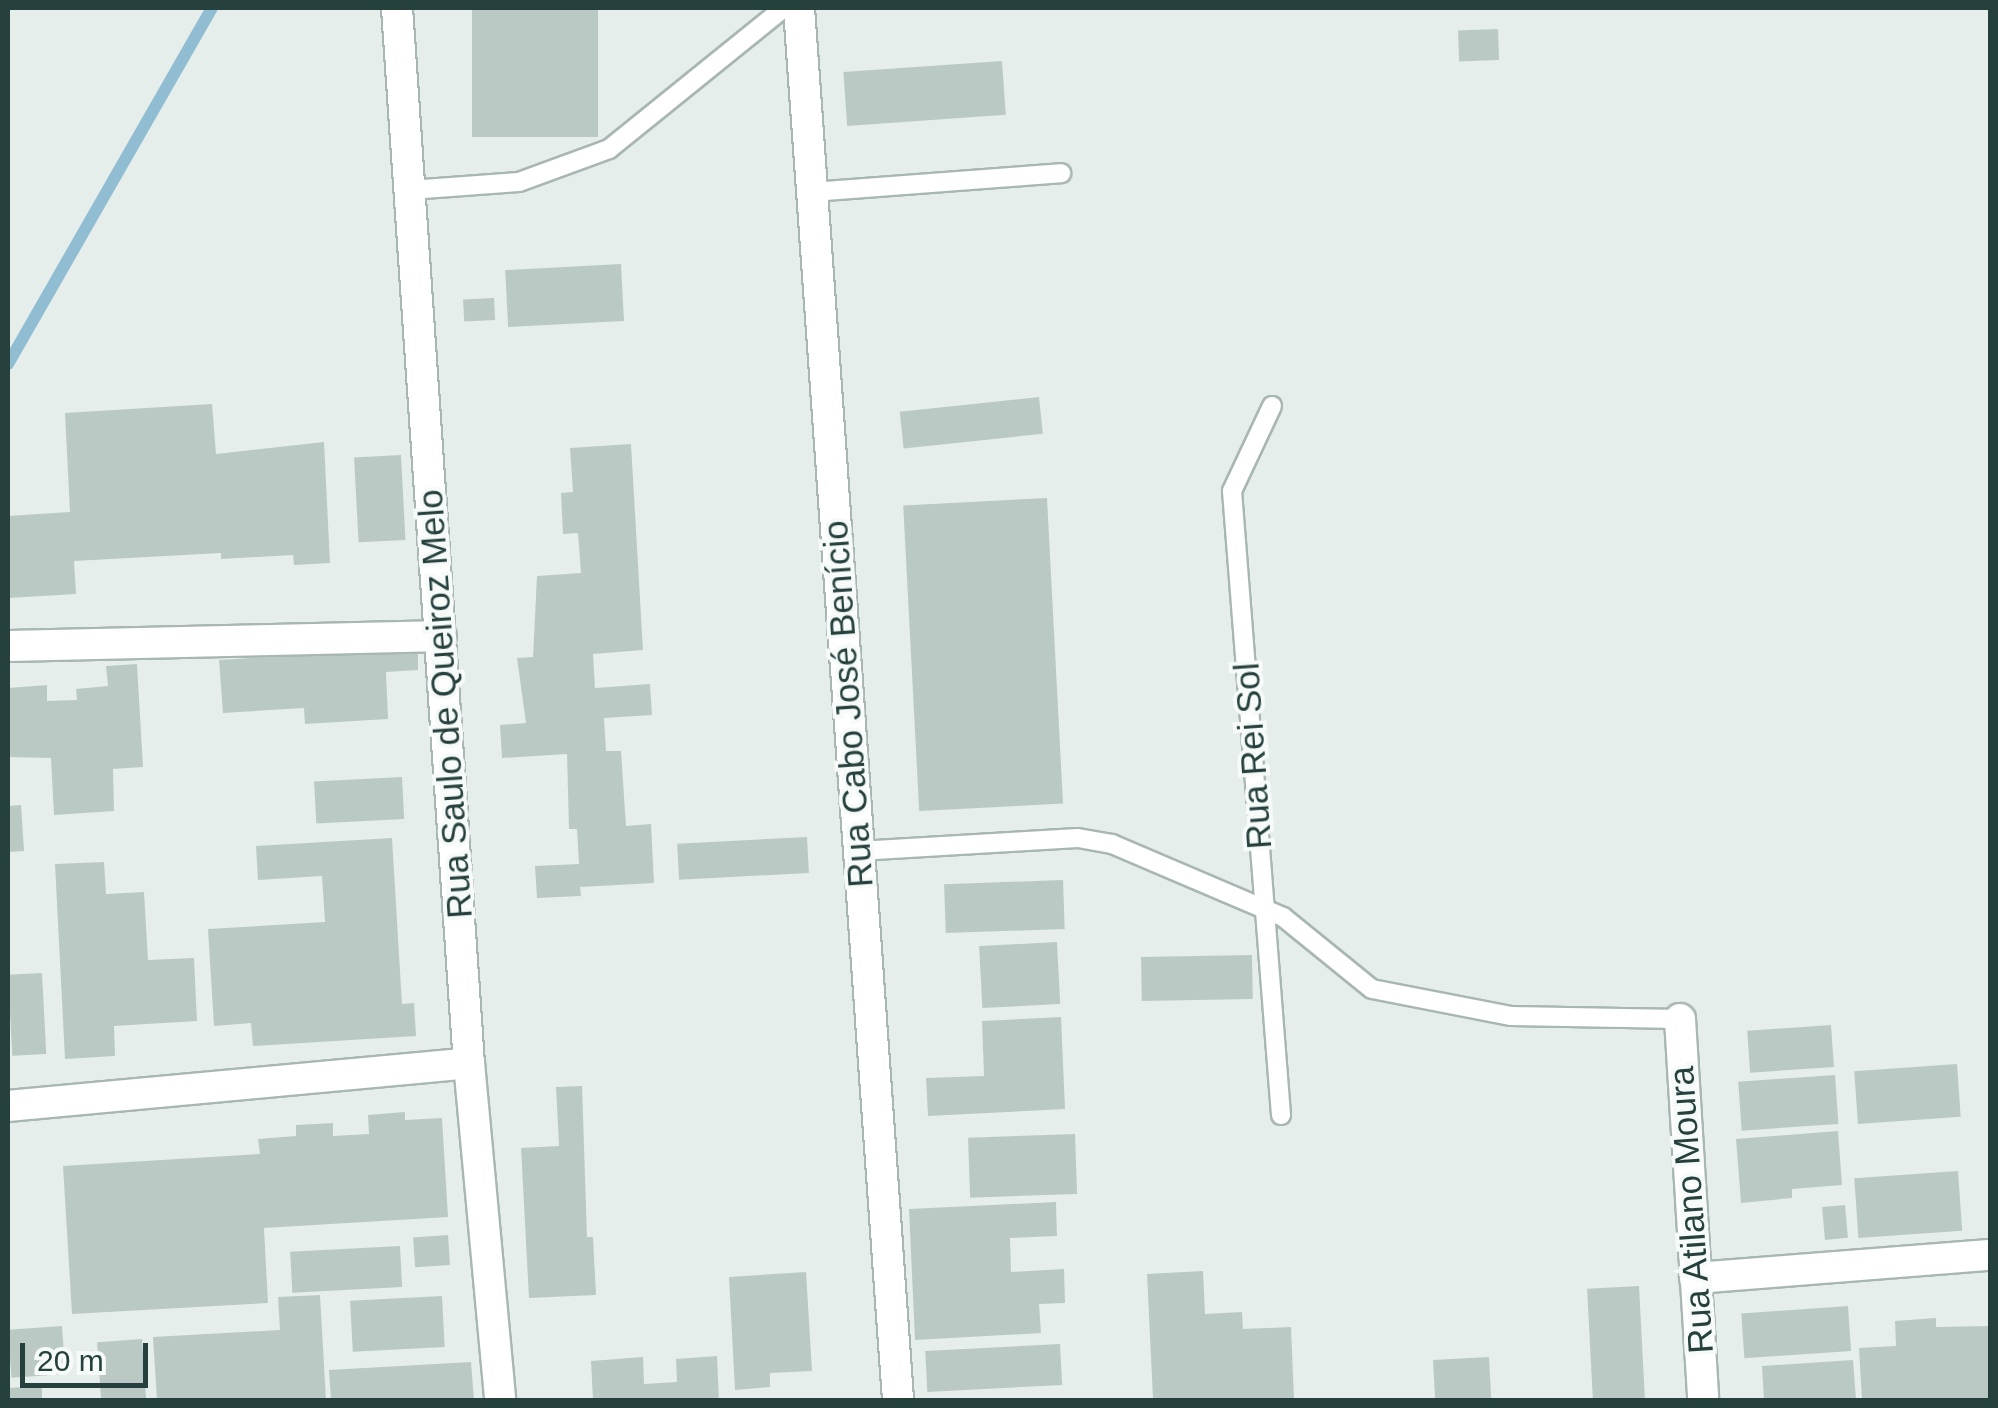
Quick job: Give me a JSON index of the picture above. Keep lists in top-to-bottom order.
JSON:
{
  "streets": {
    "street": ["Rua Saulo de Queiroz Melo", "Rua Cabo José Benício", "Rua Atilano Moura"],
    "lane": ["Rua Rei Sol"]
  },
  "scale_bar": "20 m"
}
